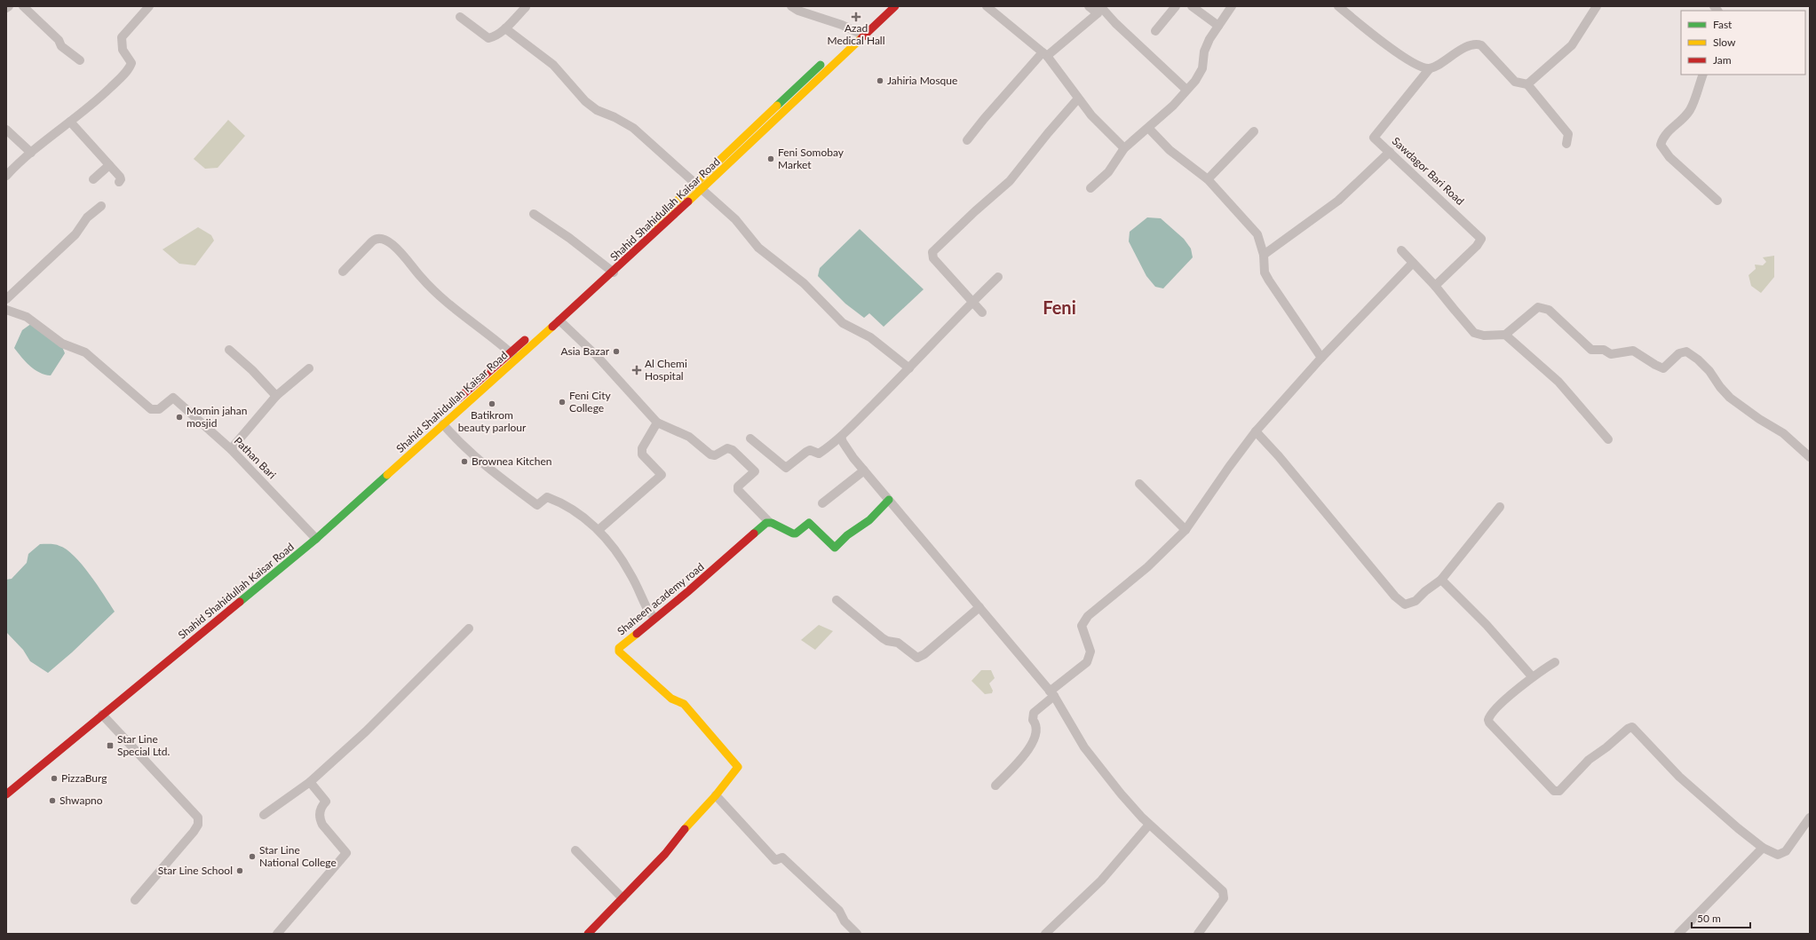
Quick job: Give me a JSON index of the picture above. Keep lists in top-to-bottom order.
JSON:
{
  "streets": {
    "main road": ["Shahid Shahidullah Kaisar Road", "Shaheen academy road"],
    "street": ["Sawdagor Bari Road", "Pathan Bari"]
  },
  "crossings": [
    ["Shahid Shahidullah Kaisar Road", "Pathan Bari"]
  ],
  "districts": ["Feni"],
  "places": {
    "health": ["Azad Medical Hall", "Al Chemi Hospital"],
    "other": [
      "Jahiria Mosque",
      "Feni Somobay Market",
      "Asia Bazar",
      "Feni City College",
      "Batikrom beauty parlour",
      "Momin jahan mosjid",
      "Brownea Kitchen",
      "PizzaBurg",
      "Shwapno",
      "Star Line National College",
      "Star Line School"
    ],
    "transit": ["Star Line Special Ltd."]
  },
  "legend": ["Fast", "Slow", "Jam"],
  "scale_bar": "50 m"
}
